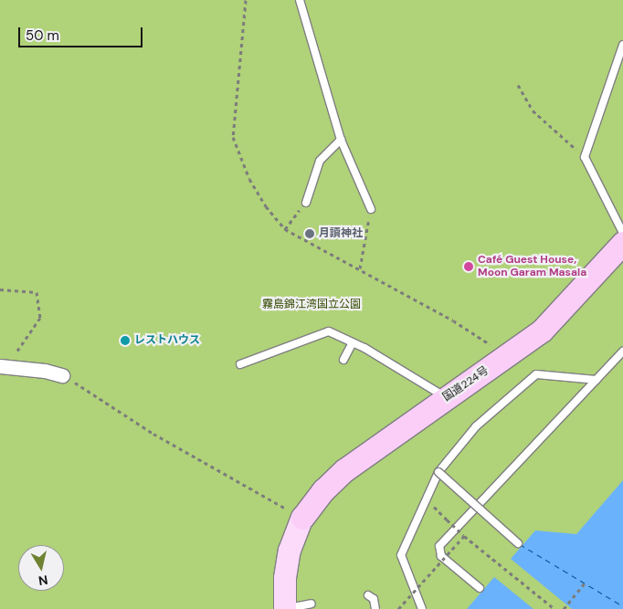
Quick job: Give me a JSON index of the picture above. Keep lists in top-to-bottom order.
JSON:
{
  "streets": {
    "highway": ["国道224号"]
  },
  "parks": ["霧島錦江湾国立公園"],
  "places": ["月讀神社", "Café Guest House, Moon Garam Masala", "レストハウス"],
  "scale_bar": "50 m",
  "north": "bottom"
}
